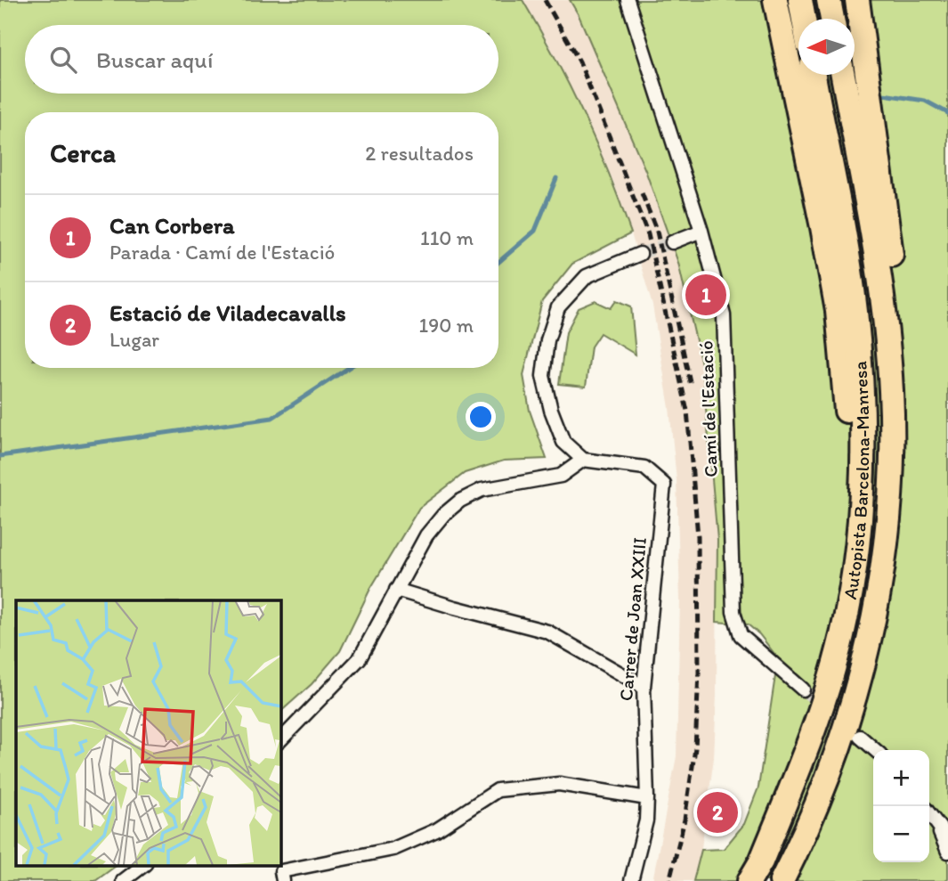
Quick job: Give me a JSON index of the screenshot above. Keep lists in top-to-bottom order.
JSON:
{
  "streets": {
    "highway": ["Autopista Barcelona-Manresa"],
    "street": ["Camí de l'Estació", "Carrer de Joan XXIII"]
  },
  "north": "left",
  "page": {
    "search": "Buscar aquí",
    "heading": ["Cerca", "2 resultados"],
    "list": [
      {
        "mark": "1",
        "name": "Can Corbera",
        "note": "Parada · Camí de l'Estació",
        "value": "110 m"
      },
      {
        "mark": "2",
        "name": "Estació de Viladecavalls",
        "note": "Lugar",
        "value": "190 m"
      }
    ],
    "pins": ["1", "2"],
    "map_buttons": ["+", "−"]
  }
}
